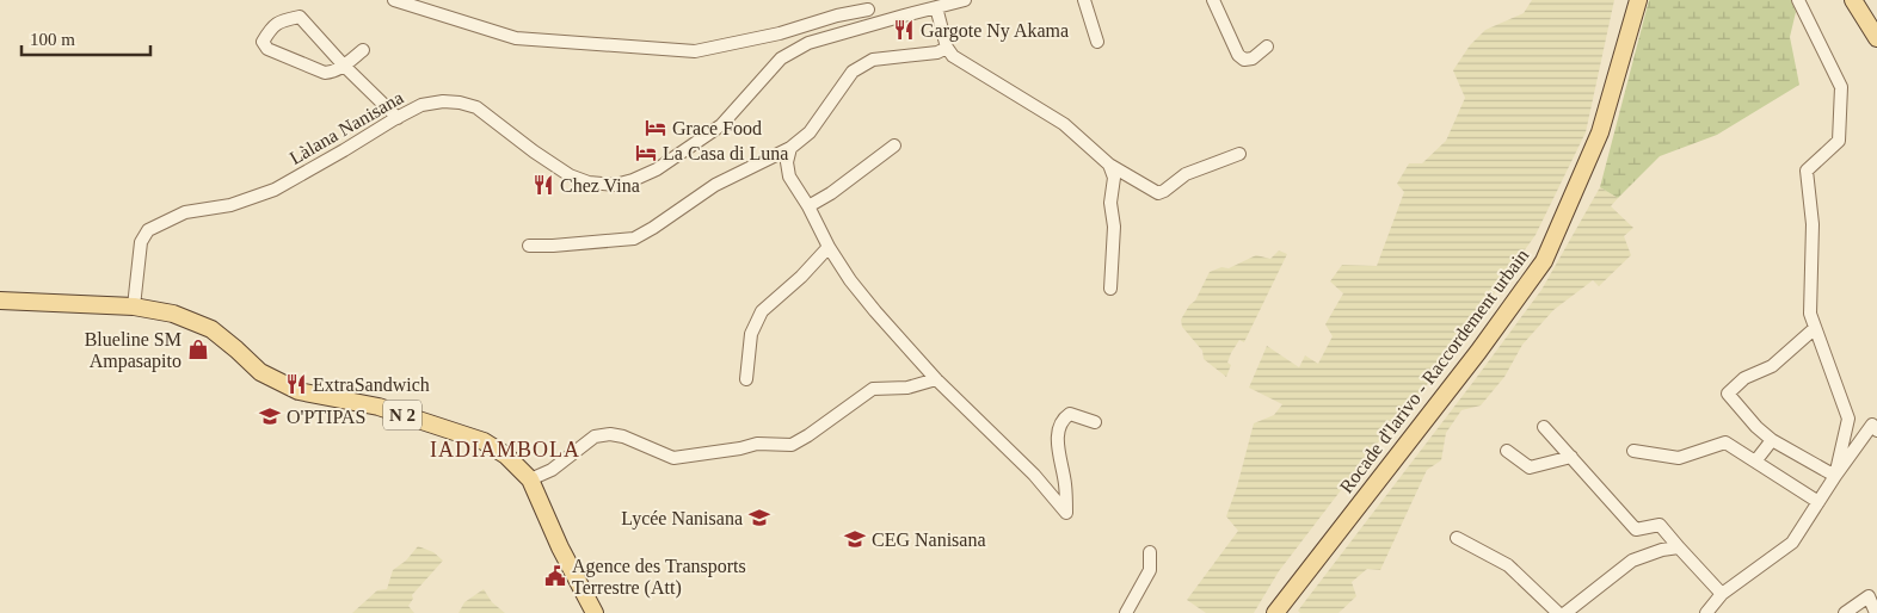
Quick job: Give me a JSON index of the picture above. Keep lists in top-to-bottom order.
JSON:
{
  "streets": {
    "main road": ["Rocade d'Iarivo - Raccordement urbain", "N 2"],
    "street": ["Làlana Nanisana"]
  },
  "crossings": [
    ["Làlana Nanisana", "N 2"]
  ],
  "districts": ["IADIAMBOLA"],
  "places": {
    "restaurant": ["Gargote Ny Akama", "Chez Vina", "ExtraSandwich"],
    "hotel": ["Grace Food", "La Casa di Luna"],
    "shop": ["Blueline SM Ampasapito"],
    "school or university": ["O'PTIPAS", "Lycée Nanisana", "CEG Nanisana"],
    "public building": ["Agence des Transports Terrestre (Att)"]
  },
  "scale_bar": "100 m"
}
